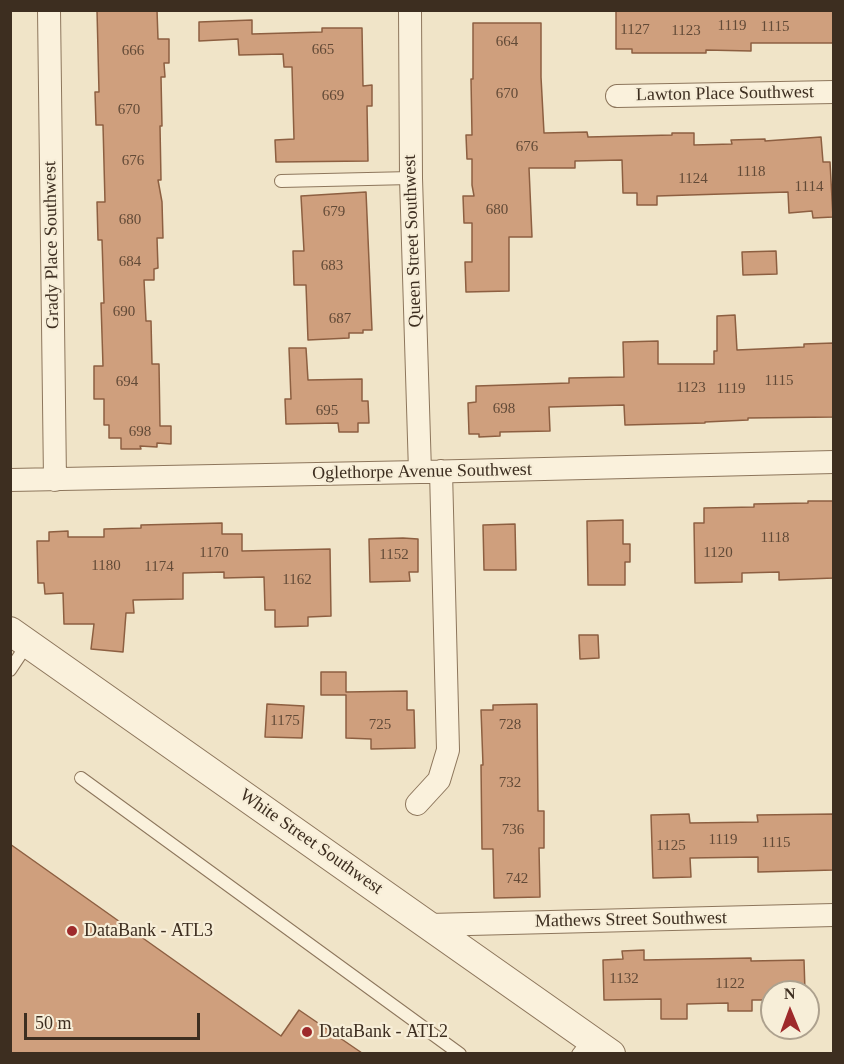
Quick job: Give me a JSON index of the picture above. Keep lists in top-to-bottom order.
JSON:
{
  "streets": {
    "street": [
      "Lawton Place Southwest",
      "Queen Street Southwest",
      "Grady Place Southwest",
      "Oglethorpe Avenue Southwest",
      "White Street Southwest",
      "Mathews Street Southwest"
    ]
  },
  "crossings": [
    ["Queen Street Southwest", "Oglethorpe Avenue Southwest"],
    ["Grady Place Southwest", "Oglethorpe Avenue Southwest"],
    ["White Street Southwest", "Mathews Street Southwest"]
  ],
  "places": ["DataBank - ATL3", "DataBank - ATL2"],
  "house_numbers": [
    "1119",
    "1115",
    "1127",
    "1123",
    "664",
    "665",
    "666",
    "670",
    "669",
    "670",
    "676",
    "676",
    "1118",
    "1124",
    "1114",
    "680",
    "679",
    "680",
    "684",
    "683",
    "690",
    "687",
    "1115",
    "694",
    "1123",
    "1119",
    "698",
    "695",
    "698",
    "1118",
    "1170",
    "1120",
    "1152",
    "1180",
    "1174",
    "1162",
    "1175",
    "725",
    "728",
    "732",
    "736",
    "1119",
    "1115",
    "1125",
    "742",
    "1132",
    "1122"
  ],
  "scale_bar": "50 m",
  "north": "top"
}
